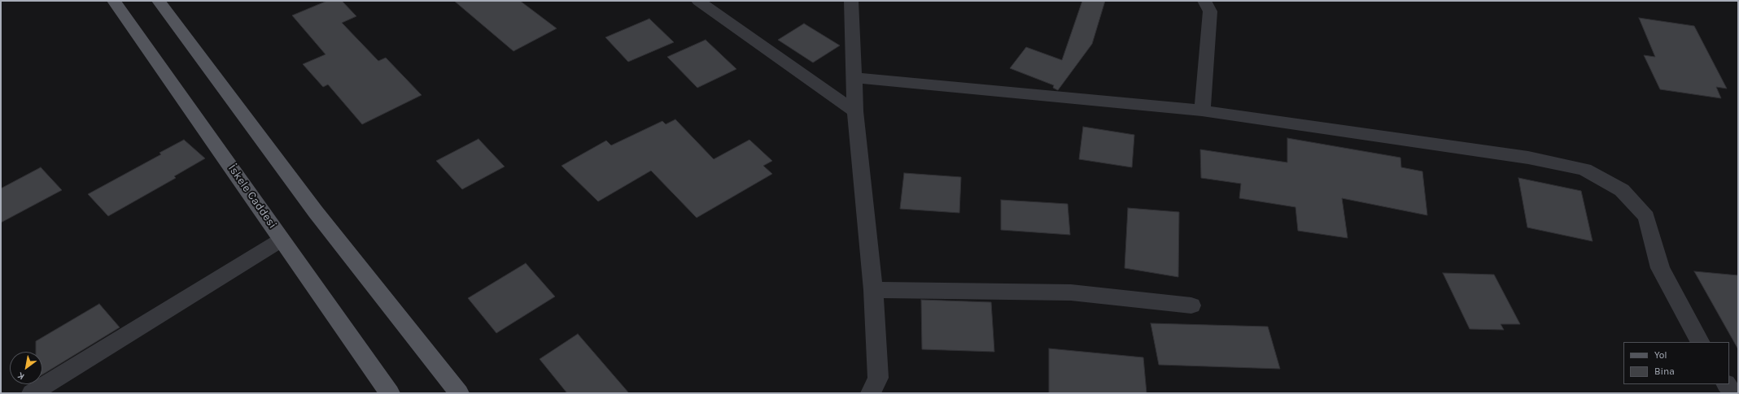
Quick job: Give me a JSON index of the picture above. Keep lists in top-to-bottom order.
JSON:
{
  "streets": {
    "main road": ["İskele Caddesi"]
  },
  "legend": ["Yol", "Bina"],
  "north": "bottom left"
}
